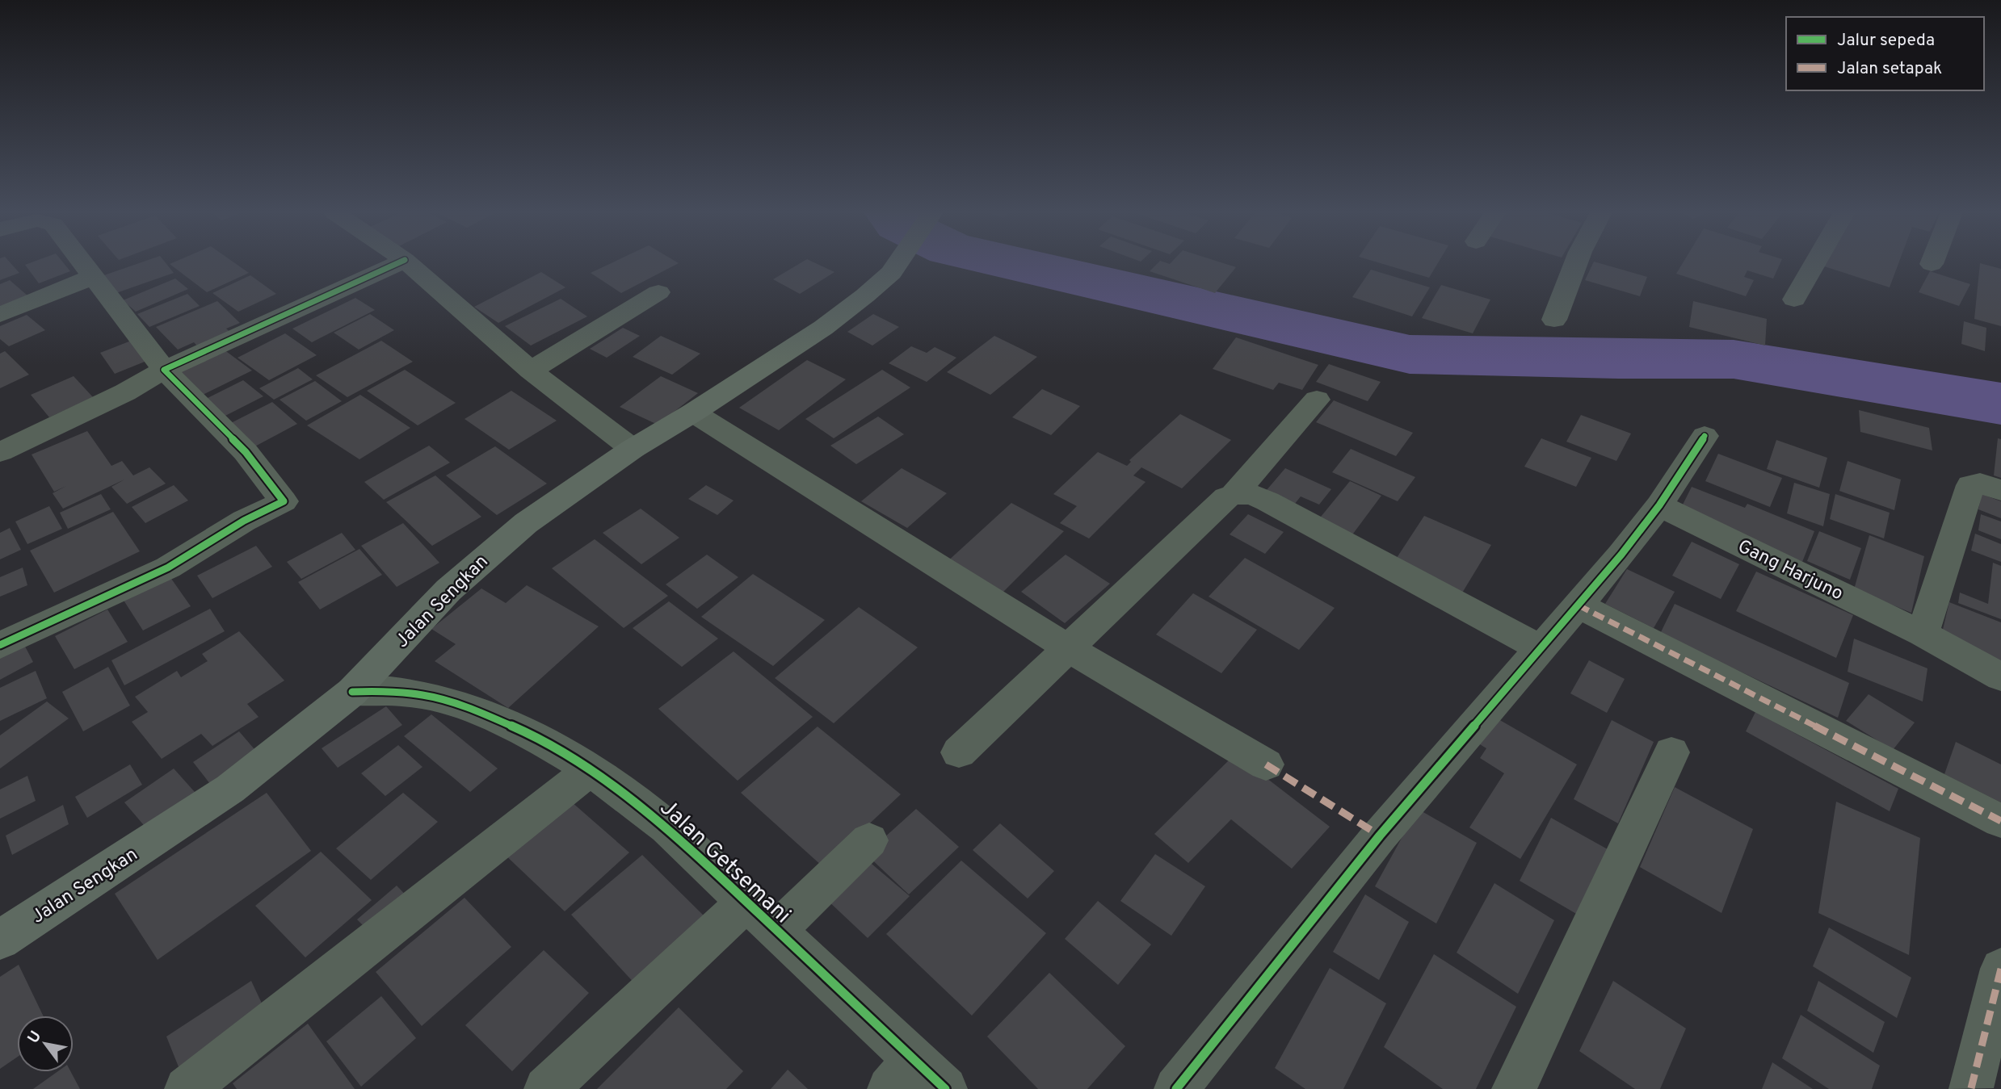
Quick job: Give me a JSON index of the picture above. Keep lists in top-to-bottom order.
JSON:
{
  "streets": {
    "main road": ["Jalan Sengkan"],
    "street": ["Gang Harjuno", "Jalan Getsemani"]
  },
  "crossings": [
    ["Jalan Sengkan", "Jalan Getsemani"]
  ],
  "legend": ["Jalur sepeda", "Jalan setapak"],
  "north": "top left"
}
